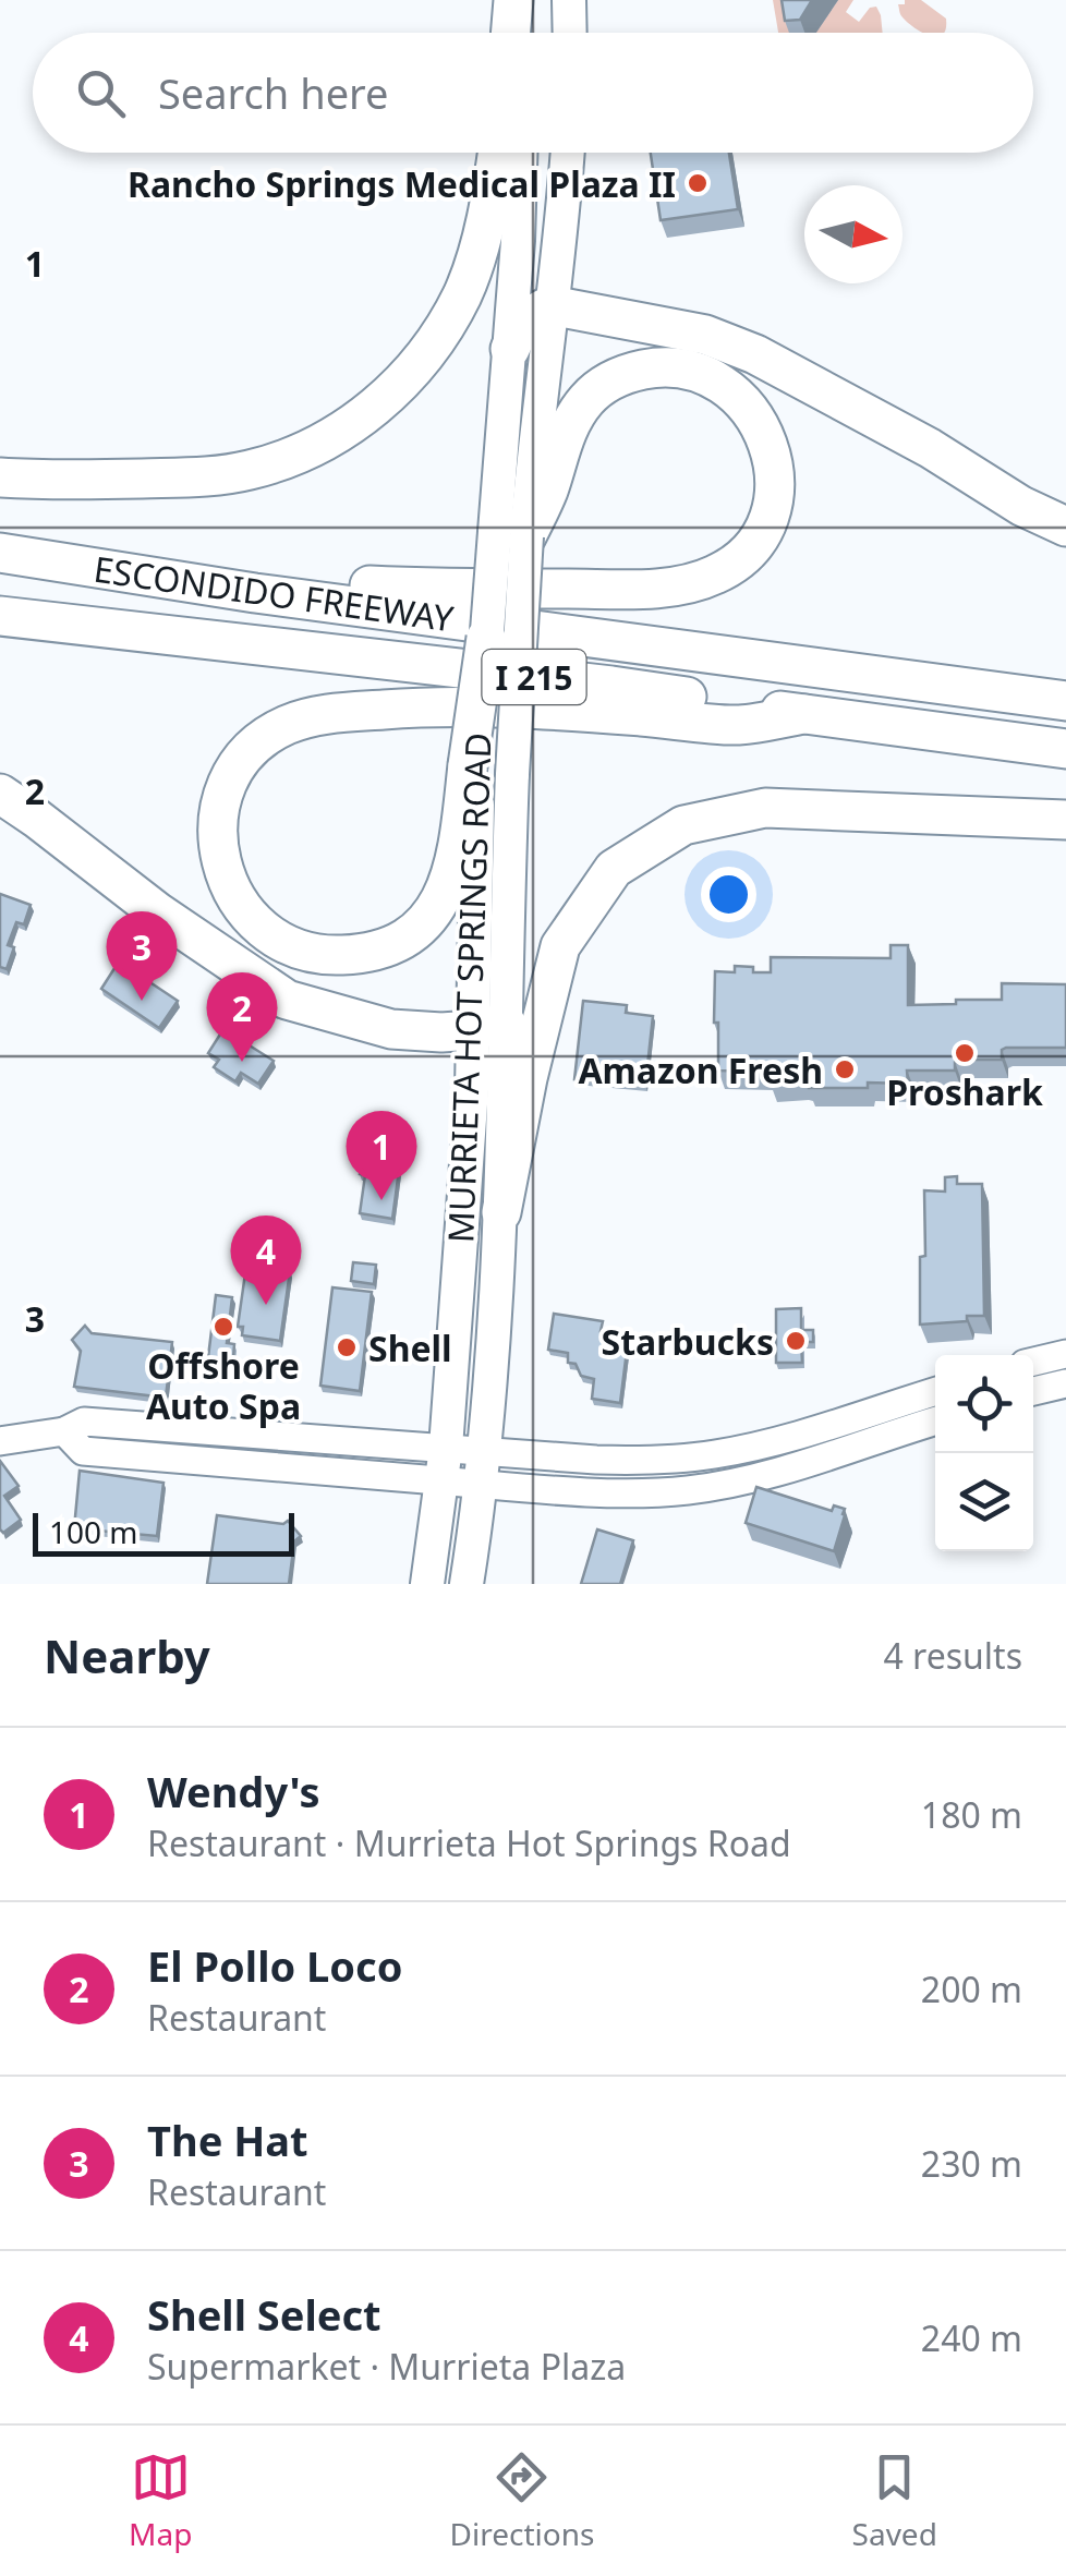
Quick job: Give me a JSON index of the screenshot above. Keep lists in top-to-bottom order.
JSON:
{
  "streets": {
    "highway": ["ESCONDIDO FREEWAY", "I 215"],
    "main road": ["MURRIETA HOT SPRINGS ROAD"]
  },
  "places": [
    "Rancho Springs Medical Plaza II",
    "Proshark",
    "Amazon Fresh",
    "Offshore Auto Spa",
    "Starbucks",
    "Shell"
  ],
  "scale_bar": "100 m",
  "north": "right",
  "page": {
    "search": "Search here",
    "pins": [
      "3",
      "2",
      "1",
      "4"
    ],
    "scale": "100 m",
    "heading": ["Nearby", "4 results"],
    "list": [
      {
        "mark": "1",
        "name": "Wendy's",
        "note": "Restaurant · Murrieta Hot Springs Road",
        "value": "180 m"
      },
      {
        "mark": "2",
        "name": "El Pollo Loco",
        "note": "Restaurant",
        "value": "200 m"
      },
      {
        "mark": "3",
        "name": "The Hat",
        "note": "Restaurant",
        "value": "230 m"
      },
      {
        "mark": "4",
        "name": "Shell Select",
        "note": "Supermarket · Murrieta Plaza",
        "value": "240 m"
      }
    ],
    "nav": ["Map", "Directions", "Saved"]
  },
  "grid": {
    "rows": ["1", "2", "3"]
  }
}
